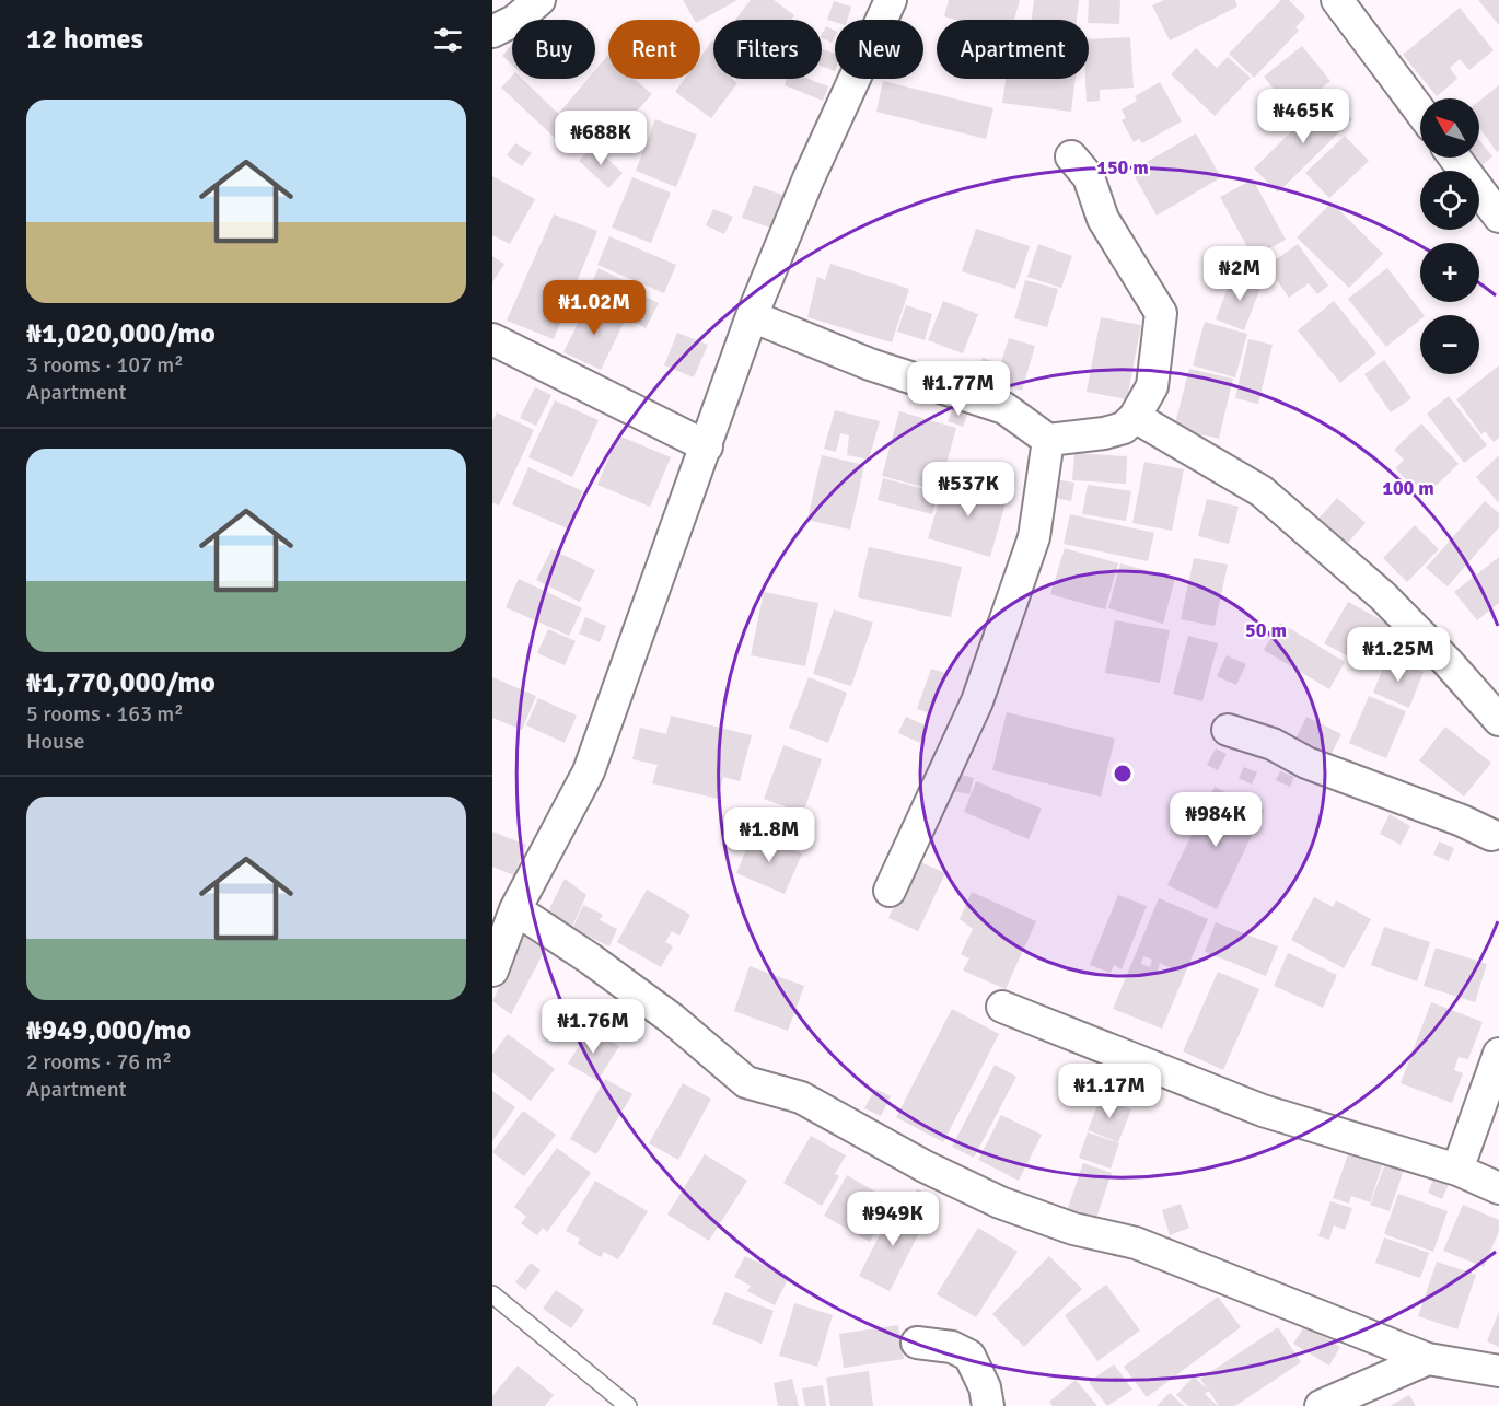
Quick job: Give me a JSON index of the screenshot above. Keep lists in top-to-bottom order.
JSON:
{
  "north": "top left",
  "page": {
    "heading": "12 homes",
    "chip": [
      "Buy",
      "Rent",
      "Filters",
      "New",
      "Apartment"
    ],
    "list": [
      {
        "name": "₦1,020,000/mo",
        "note": "3 rooms · 107 m² · Apartment"
      },
      {
        "name": "₦1,770,000/mo",
        "note": "5 rooms · 163 m² · House"
      },
      {
        "name": "₦949,000/mo",
        "note": "2 rooms · 76 m² · Apartment"
      }
    ],
    "price": [
      "₦465K",
      "₦688K",
      "₦2M",
      "₦1.02M",
      "₦1.77M",
      "₦537K",
      "₦1.25M",
      "₦984K",
      "₦1.8M",
      "₦1.76M",
      "₦1.17M",
      "₦949K"
    ],
    "map_buttons": ["+", "−"]
  },
  "rings": ["150 m", "100 m", "50 m"]
}
